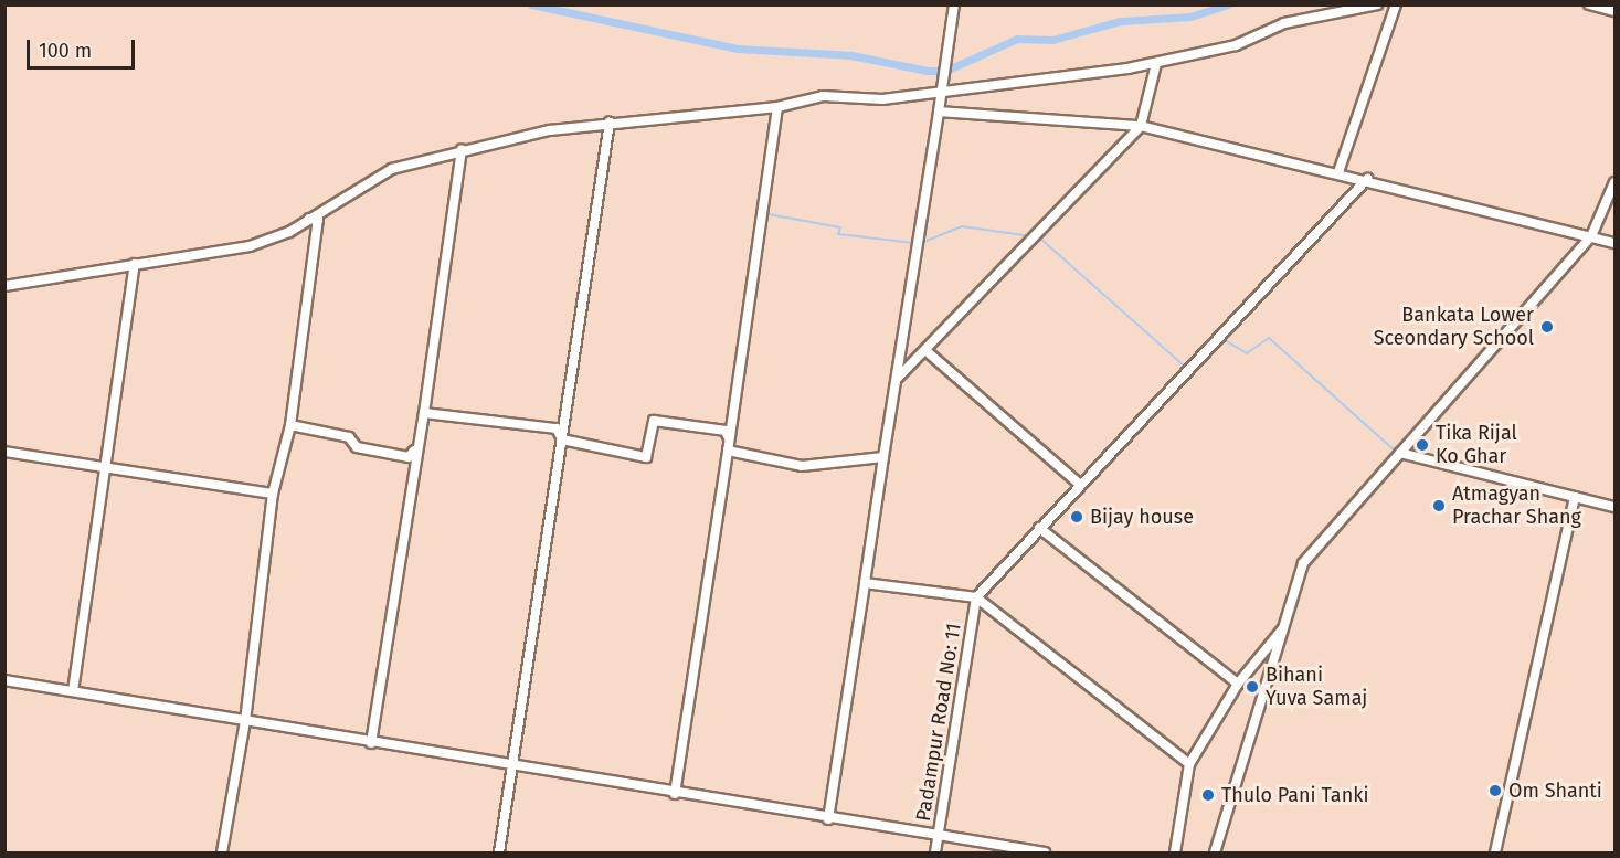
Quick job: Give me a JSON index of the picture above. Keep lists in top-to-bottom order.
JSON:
{
  "streets": {
    "street": ["Padampur Road No: 11"]
  },
  "places": [
    "Bankata Lower Sceondary School",
    "Tika Rijal Ko Ghar",
    "Atmagyan Prachar Shang",
    "Bijay house",
    "Bihani Yuva Samaj",
    "Om Shanti",
    "Thulo Pani Tanki"
  ],
  "scale_bar": "100 m"
}
